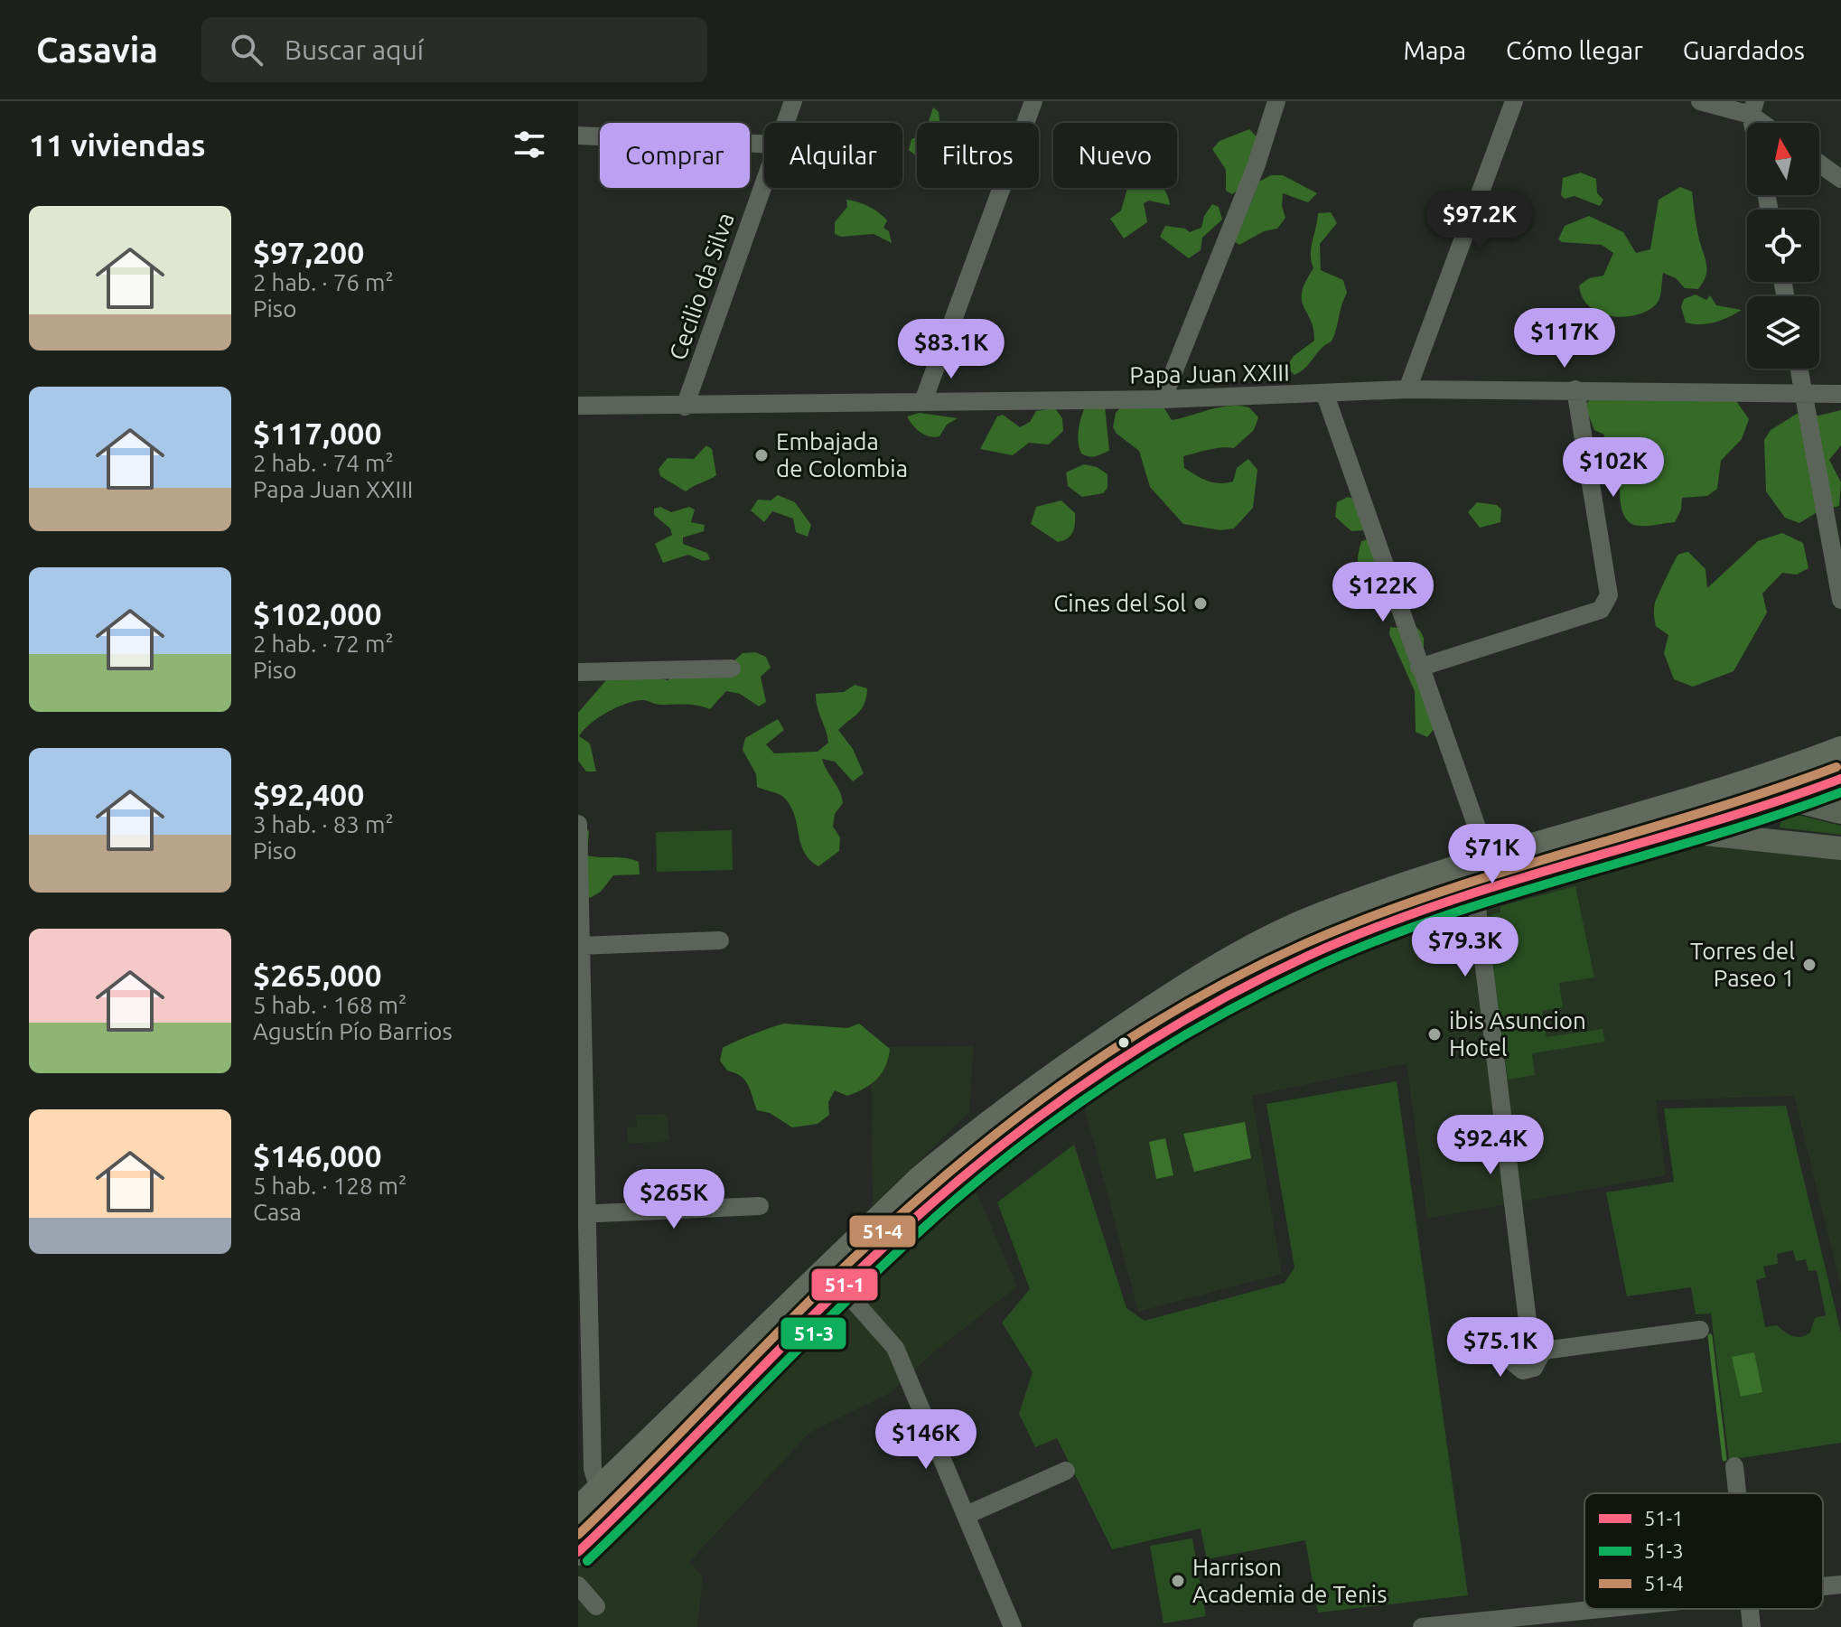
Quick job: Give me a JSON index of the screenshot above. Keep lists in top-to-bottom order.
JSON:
{
  "streets": {
    "street": ["Cecilio da Silva", "Papa Juan XXIII"]
  },
  "crossings": [
    ["Cecilio da Silva", "Papa Juan XXIII"]
  ],
  "places": [
    "Embajada de Colombia",
    "Cines del Sol",
    "Torres del Paseo 1",
    "ibis Asuncion Hotel",
    "Harrison Academia de Tenis"
  ],
  "lines": ["transit line 51-4", "transit line 51-1", "transit line 51-3"],
  "legend": ["51-1", "51-3", "51-4"],
  "north": "top",
  "page": {
    "header": "Casavia",
    "search": "Buscar aquí",
    "nav": ["Mapa", "Cómo llegar", "Guardados"],
    "heading": "11 viviendas",
    "chip": [
      "Comprar",
      "Alquilar",
      "Filtros",
      "Nuevo"
    ],
    "list": [
      {
        "name": "$97,200",
        "note": "2 hab. · 76 m² · Piso"
      },
      {
        "name": "$117,000",
        "note": "2 hab. · 74 m² · Papa Juan XXIII"
      },
      {
        "name": "$102,000",
        "note": "2 hab. · 72 m² · Piso"
      },
      {
        "name": "$92,400",
        "note": "3 hab. · 83 m² · Piso"
      },
      {
        "name": "$265,000",
        "note": "5 hab. · 168 m² · Agustín Pío Barrios"
      },
      {
        "name": "$146,000",
        "note": "5 hab. · 128 m² · Casa"
      }
    ],
    "price": [
      "$97.2K",
      "$117K",
      "$83.1K",
      "$102K",
      "$122K",
      "$71K",
      "$79.3K",
      "$92.4K",
      "$265K",
      "$75.1K",
      "$146K"
    ]
  }
}
